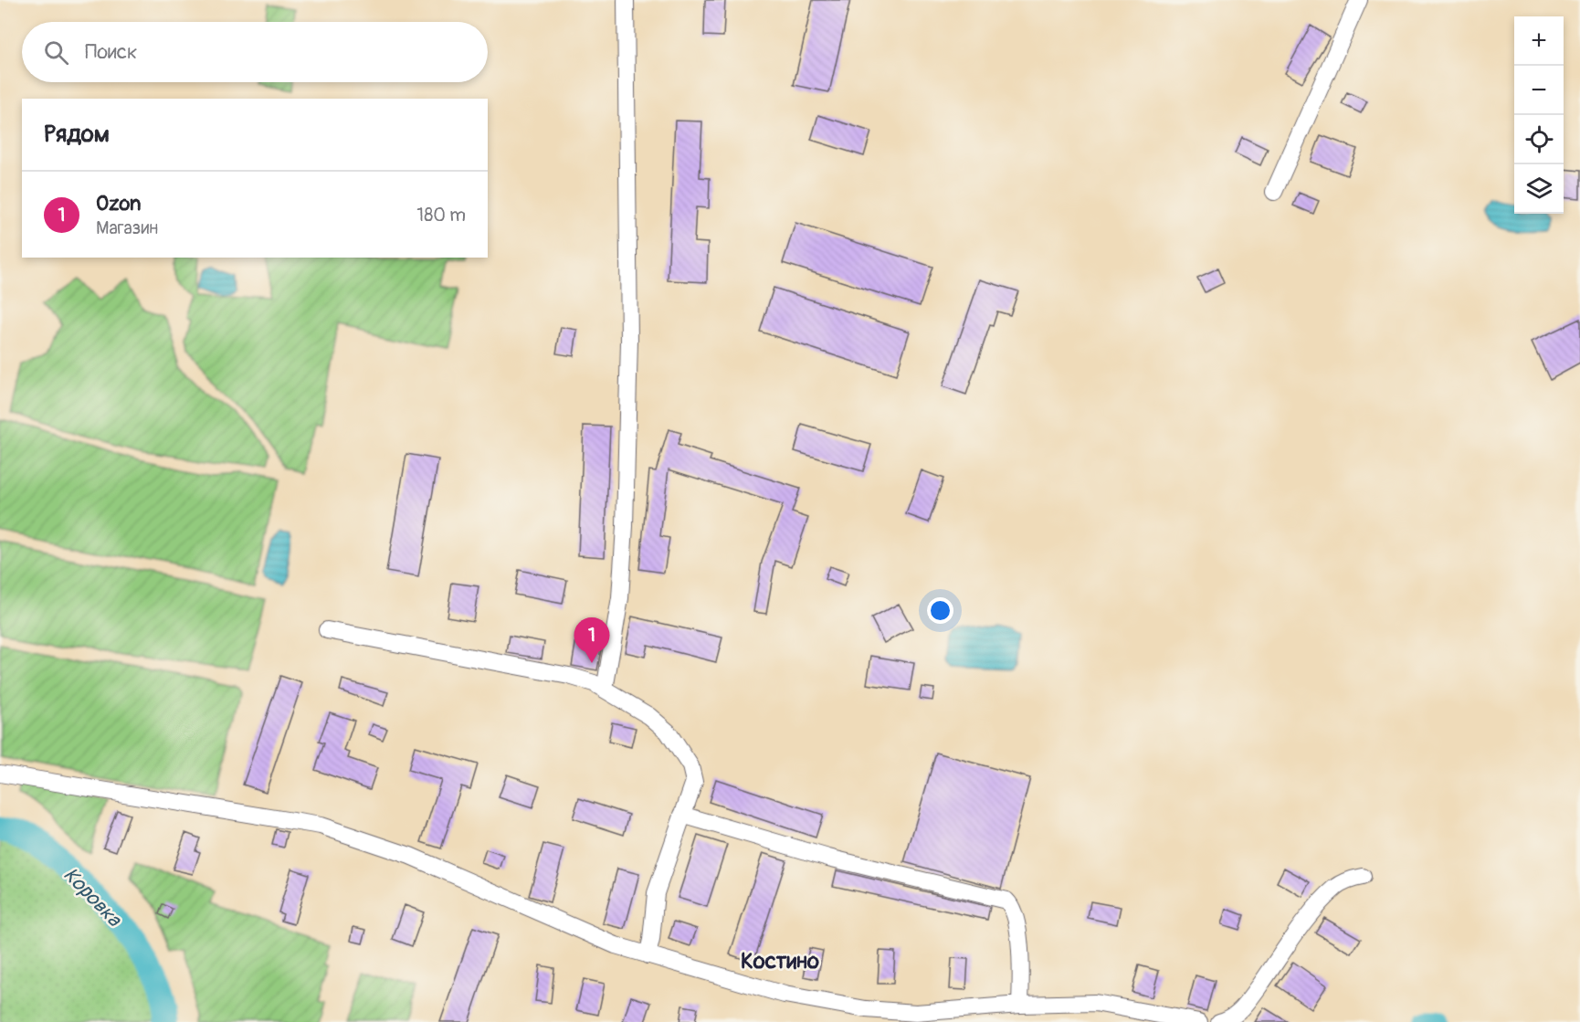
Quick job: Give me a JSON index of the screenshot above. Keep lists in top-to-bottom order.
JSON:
{
  "districts": ["Костино"],
  "water": ["Коровка"],
  "page": {
    "map_buttons": ["+", "−"],
    "search": "Поиск",
    "heading": "Рядом",
    "list": [
      {
        "mark": "1",
        "name": "Ozon",
        "note": "Магазин",
        "value": "180 m"
      }
    ],
    "pins": "1"
  }
}
